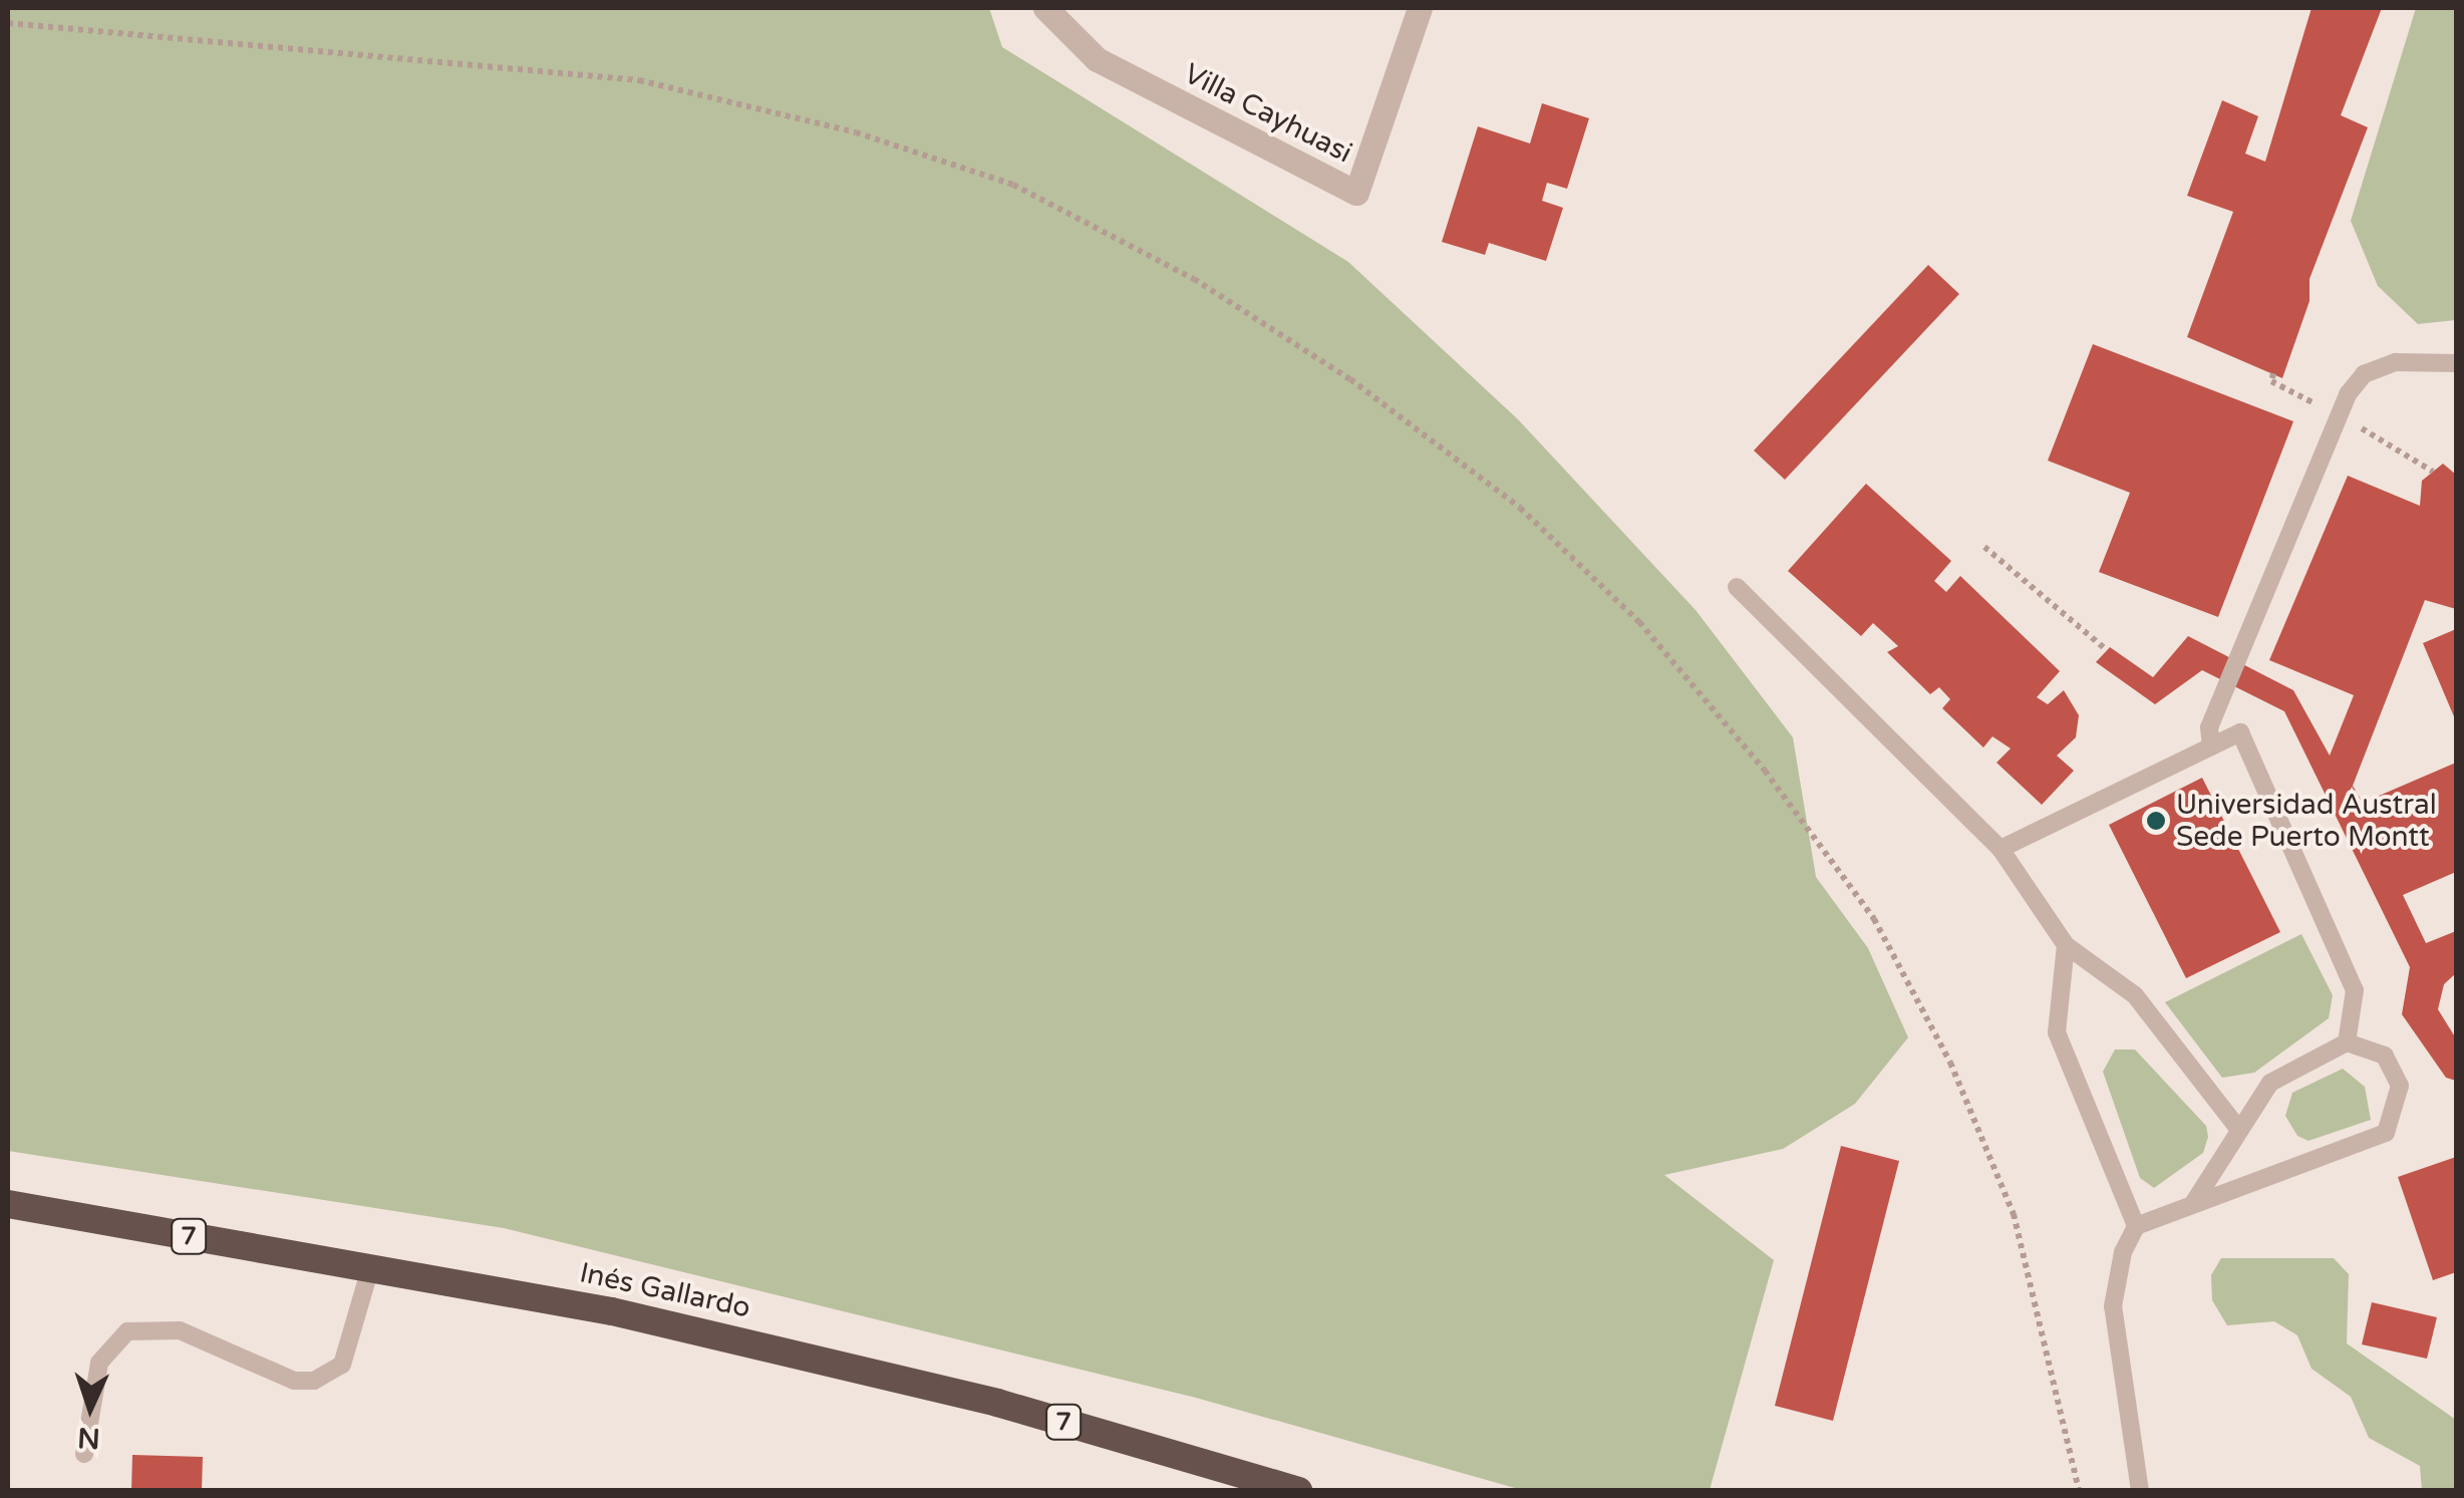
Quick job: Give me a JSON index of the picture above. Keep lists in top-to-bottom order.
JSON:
{
  "streets": {
    "highway": ["7", "Inés Gallardo"],
    "street": ["Villa Cayhuasi"]
  },
  "places": ["Universidad Austral Sede Puerto Montt"],
  "north": "bottom"
}
